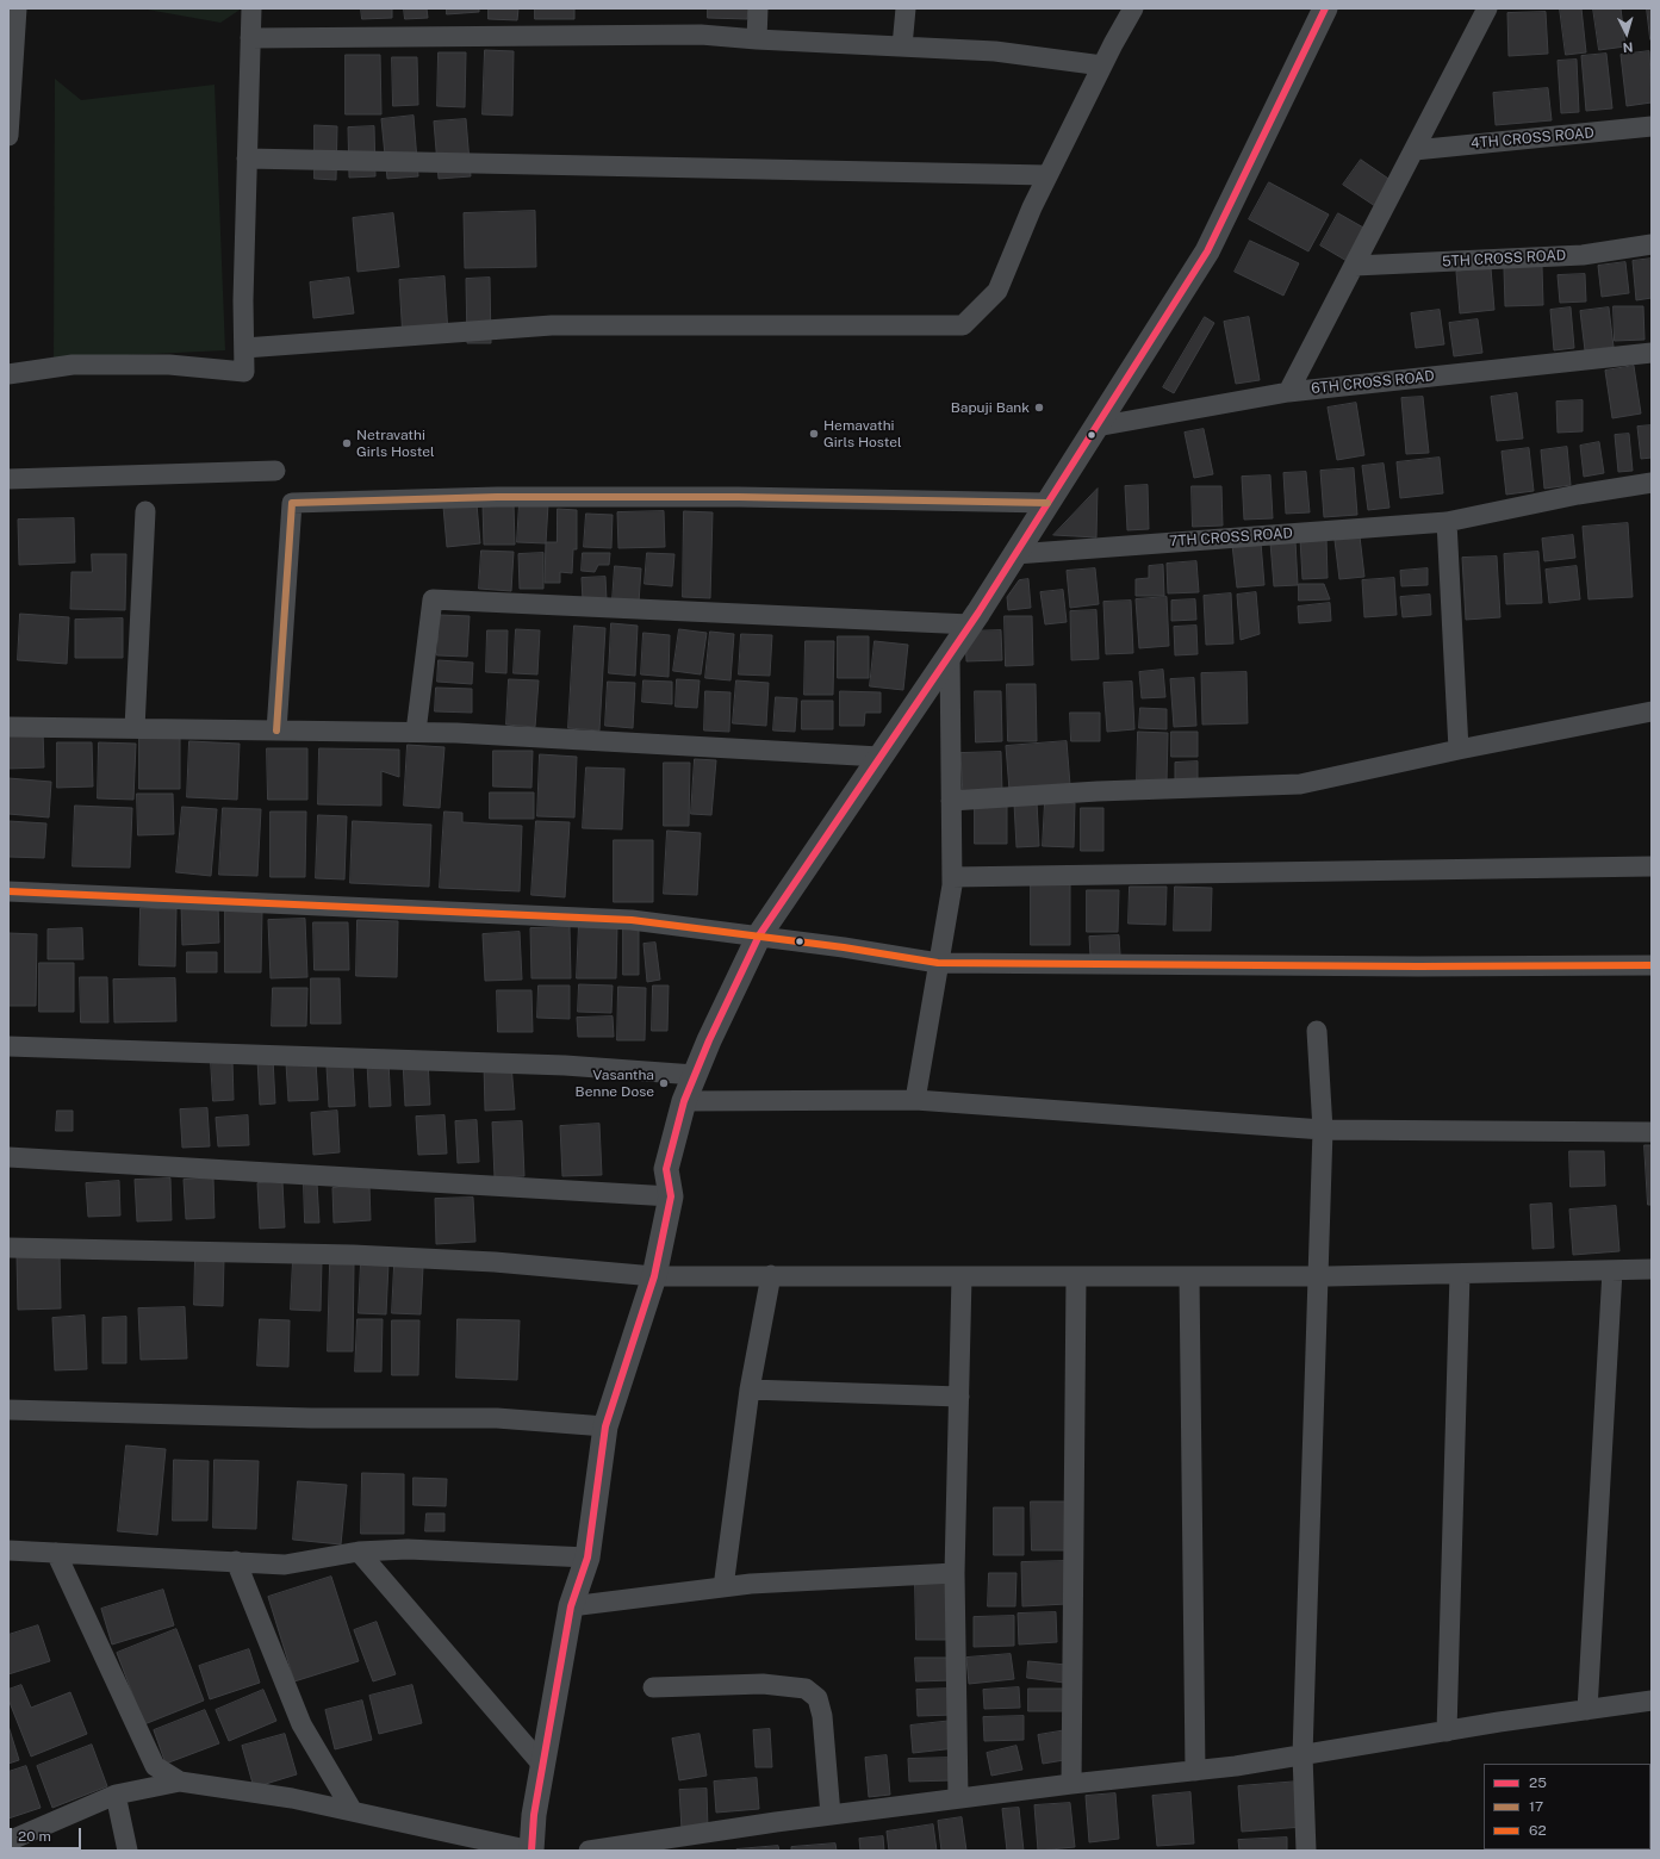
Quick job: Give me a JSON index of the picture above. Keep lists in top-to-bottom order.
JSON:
{
  "streets": {
    "street": [
      "4TH CROSS ROAD",
      "5TH CROSS ROAD",
      "6TH CROSS ROAD",
      "7TH CROSS ROAD"
    ]
  },
  "places": [
    "Bapuji Bank",
    "Hemavathi Girls Hostel",
    "Netravathi Girls Hostel",
    "Vasantha Benne Dose"
  ],
  "lines": ["transit line 25", "transit line 17", "transit line 62"],
  "legend": ["25", "17", "62"],
  "scale_bar": "20 m",
  "north": "bottom"
}
